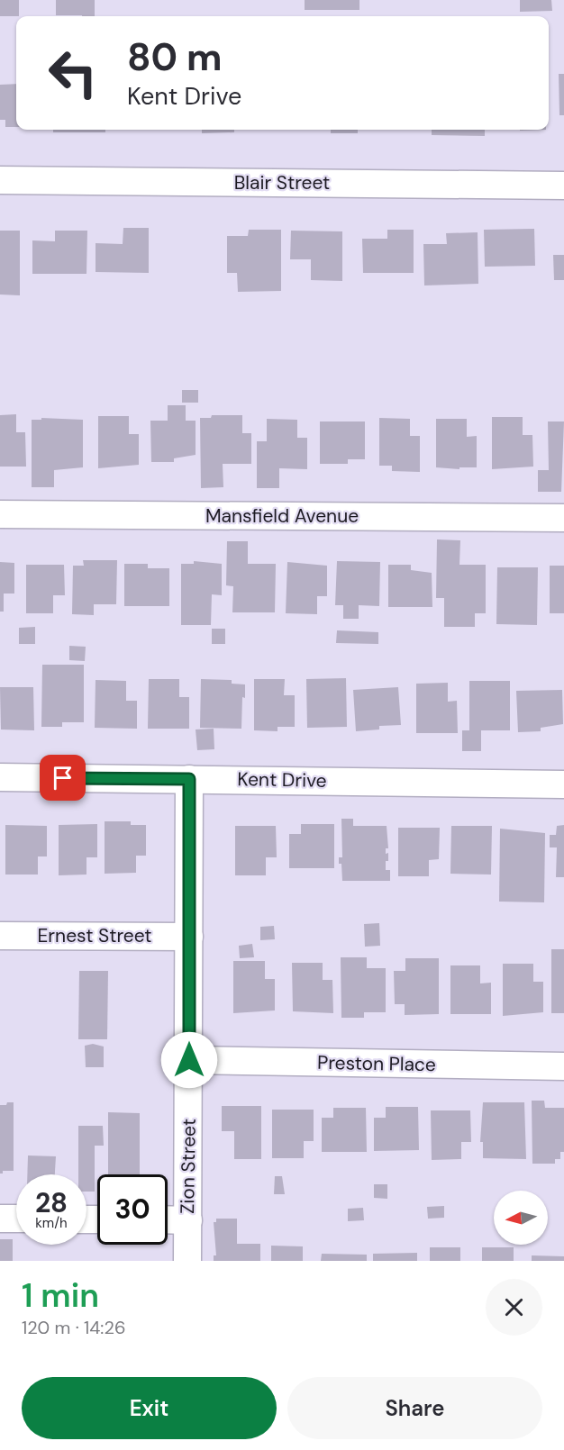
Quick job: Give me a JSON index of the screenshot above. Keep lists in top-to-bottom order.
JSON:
{
  "streets": {
    "street": [
      "Blair Street",
      "Mansfield Avenue",
      "Kent Drive",
      "Ernest Street",
      "Preston Place",
      "Zion Street"
    ]
  },
  "crossings": [
    ["Kent Drive", "Zion Street"],
    ["Ernest Street", "Zion Street"],
    ["Preston Place", "Zion Street"]
  ],
  "north": "left",
  "page": {
    "turn": ["80 m", "Kent Drive"],
    "speed": "28 km/h",
    "limit": "30",
    "heading": ["1 min", "120 m · 14:26"],
    "buttons": ["Exit", "Share"]
  }
}
